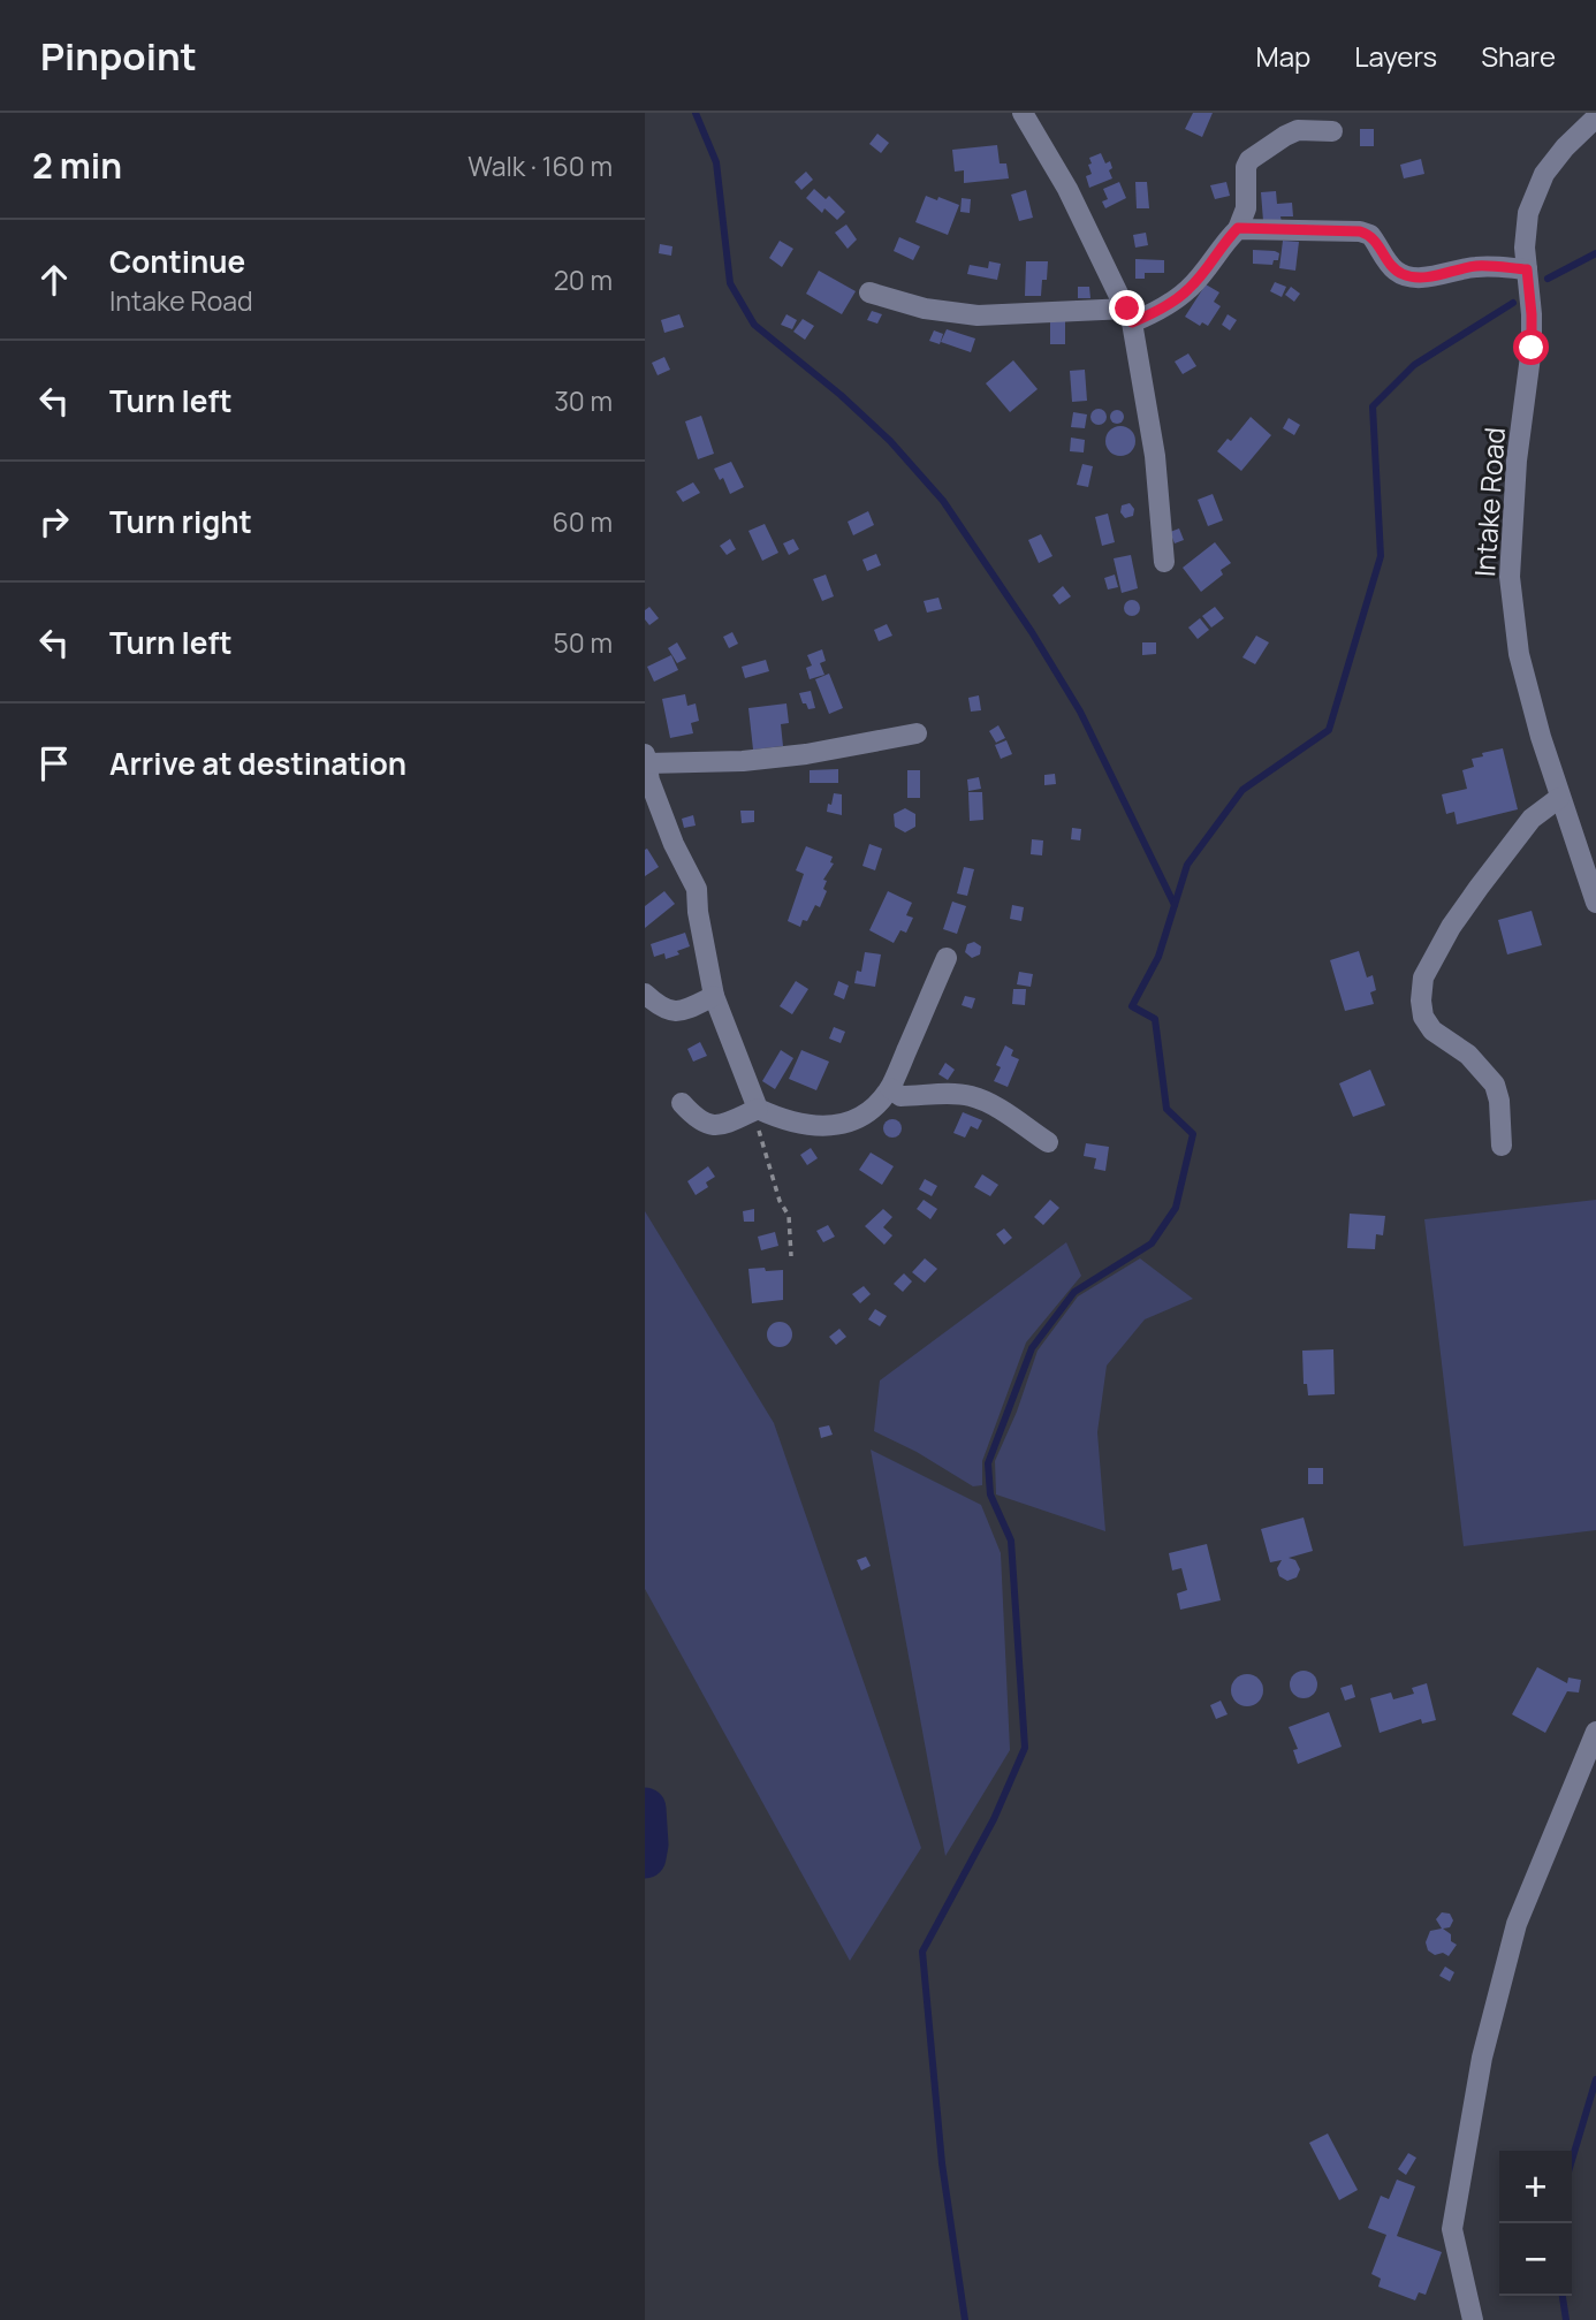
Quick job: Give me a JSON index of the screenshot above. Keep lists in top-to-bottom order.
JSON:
{
  "streets": {
    "street": ["Intake Road"]
  },
  "page": {
    "header": "Pinpoint",
    "nav": ["Map", "Layers", "Share"],
    "heading": ["2 min", "Walk · 160 m"],
    "list": [
      ["Continue", "Intake Road", "20 m"],
      ["Turn left", "30 m"],
      ["Turn right", "60 m"],
      ["Turn left", "50 m"],
      "Arrive at destination"
    ],
    "map_buttons": ["+", "−"]
  }
}
